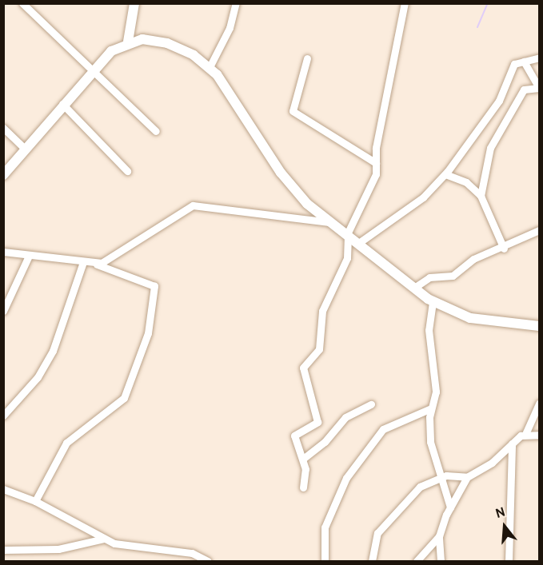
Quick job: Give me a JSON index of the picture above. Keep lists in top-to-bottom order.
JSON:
{
  "north": "top"
}
